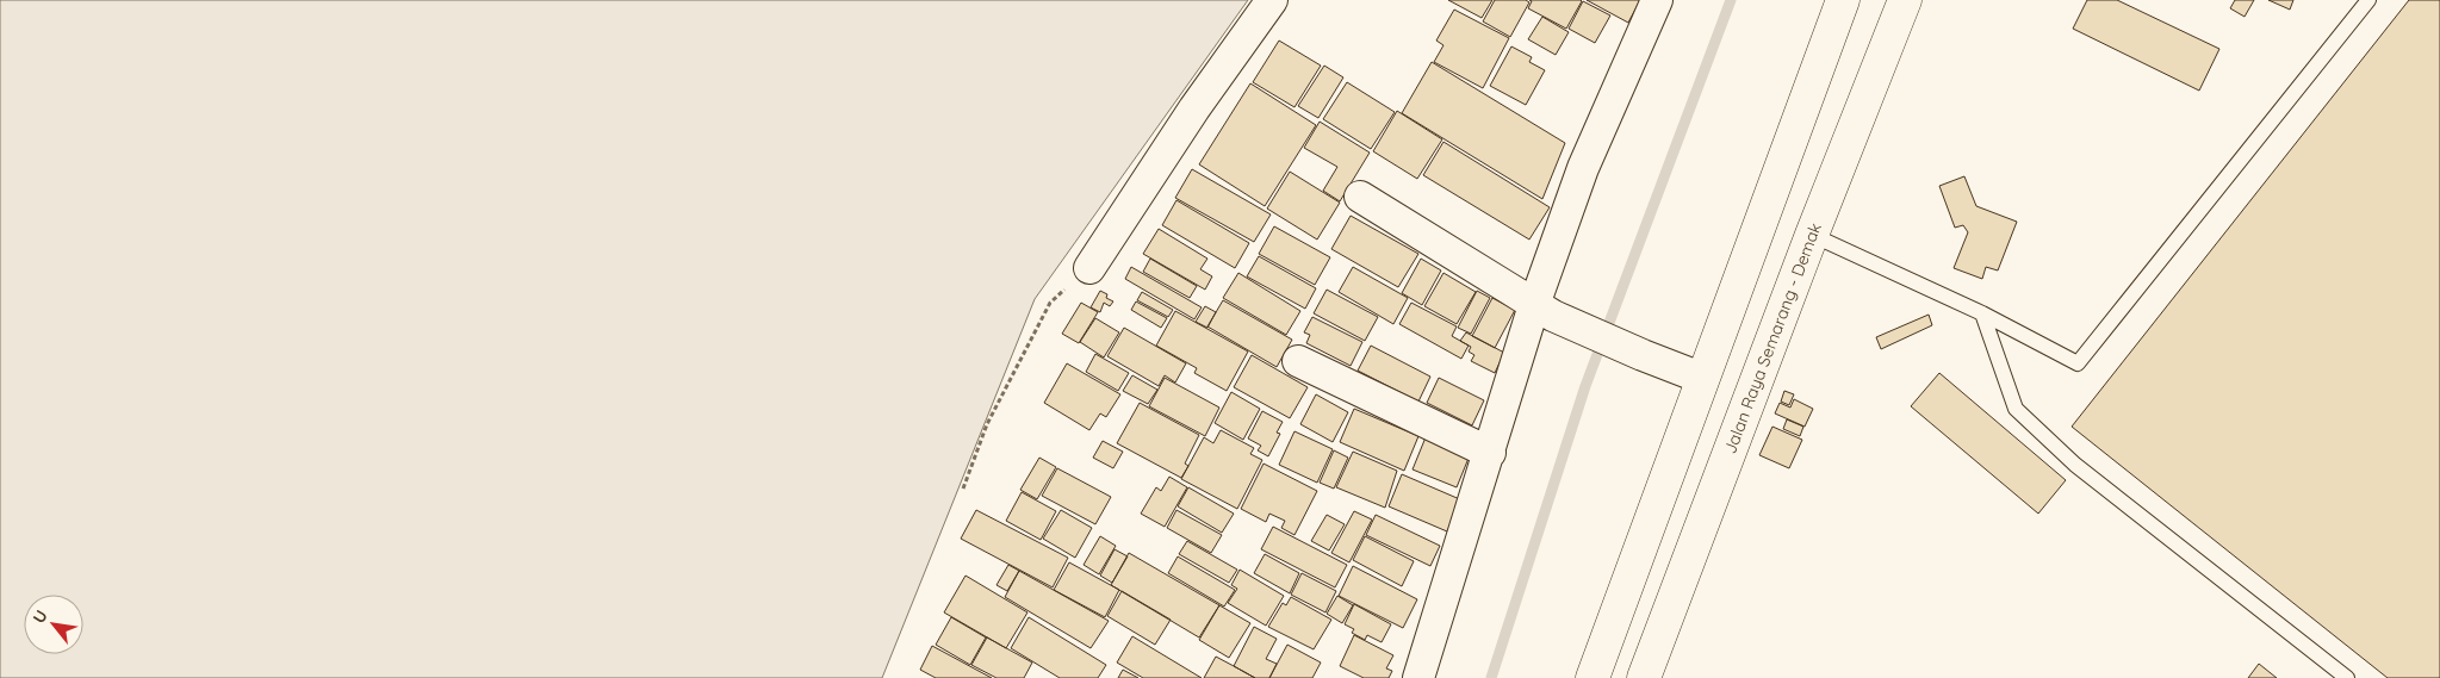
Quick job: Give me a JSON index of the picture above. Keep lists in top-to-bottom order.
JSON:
{
  "streets": {
    "highway": ["Jalan Raya Semarang - Demak"]
  },
  "north": "top left"
}
